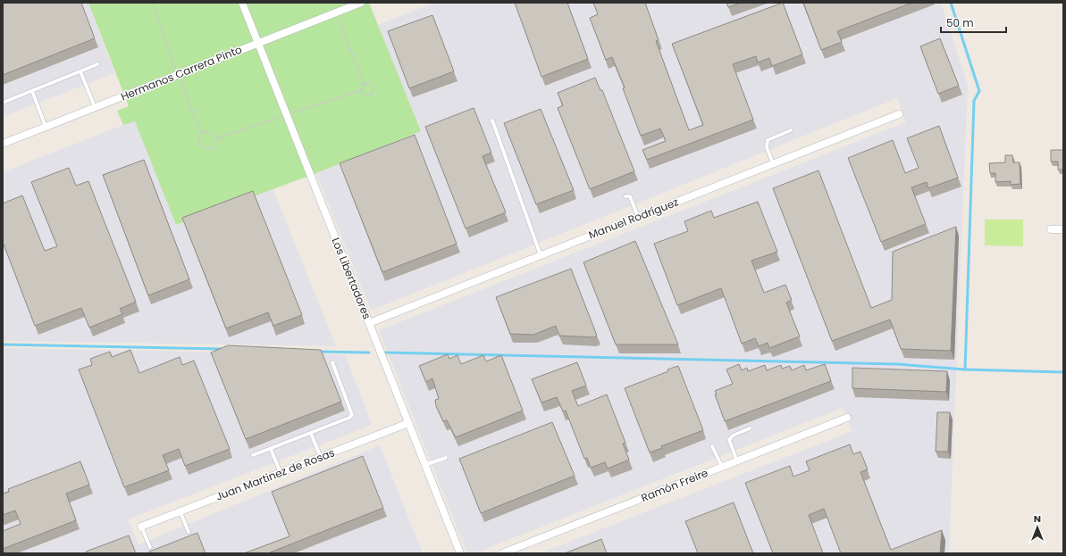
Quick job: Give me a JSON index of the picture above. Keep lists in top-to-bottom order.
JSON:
{
  "streets": {
    "street": [
      "Hermanos Carrera Pinto",
      "Manuel Rodríguez",
      "Los Libertadores",
      "Juan Martinez de Rosas",
      "Ramón Freire"
    ]
  },
  "crossings": [
    ["Hermanos Carrera Pinto", "Los Libertadores"],
    ["Manuel Rodríguez", "Los Libertadores"],
    ["Los Libertadores", "Juan Martinez de Rosas"]
  ],
  "scale_bar": "50 m",
  "north": "top"
}
